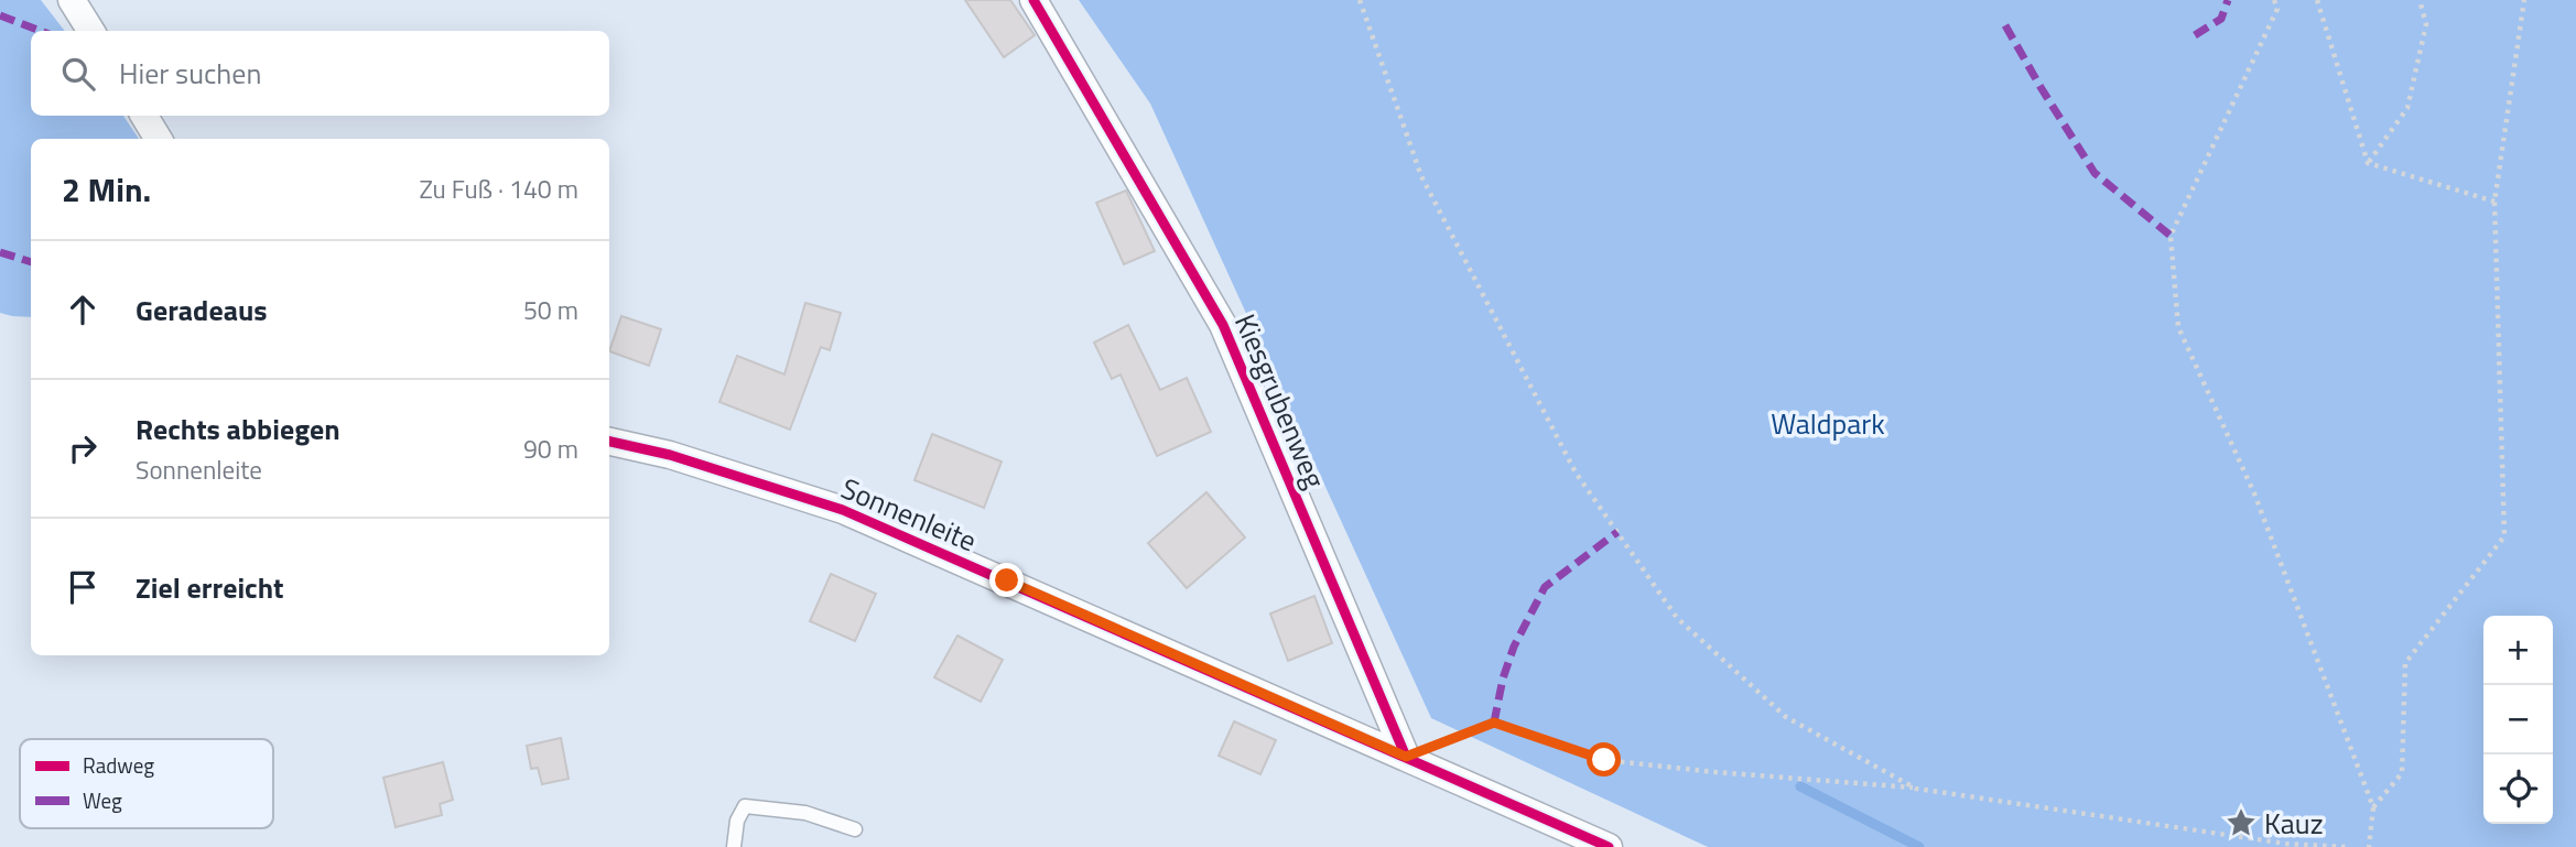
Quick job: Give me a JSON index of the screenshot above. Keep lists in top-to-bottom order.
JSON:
{
  "streets": {
    "street": ["Kiesgrubenweg", "Sonnenleite"]
  },
  "crossings": [
    ["Kiesgrubenweg", "Sonnenleite"]
  ],
  "parks": ["Waldpark"],
  "places": {
    "place": ["Kauz"]
  },
  "legend": ["Radweg", "Weg"],
  "page": {
    "search": "Hier suchen",
    "heading": ["2 Min.", "Zu Fuß · 140 m"],
    "list": [
      ["Geradeaus", "50 m"],
      ["Rechts abbiegen", "Sonnenleite", "90 m"],
      "Ziel erreicht"
    ],
    "map_buttons": ["+", "−"]
  }
}
